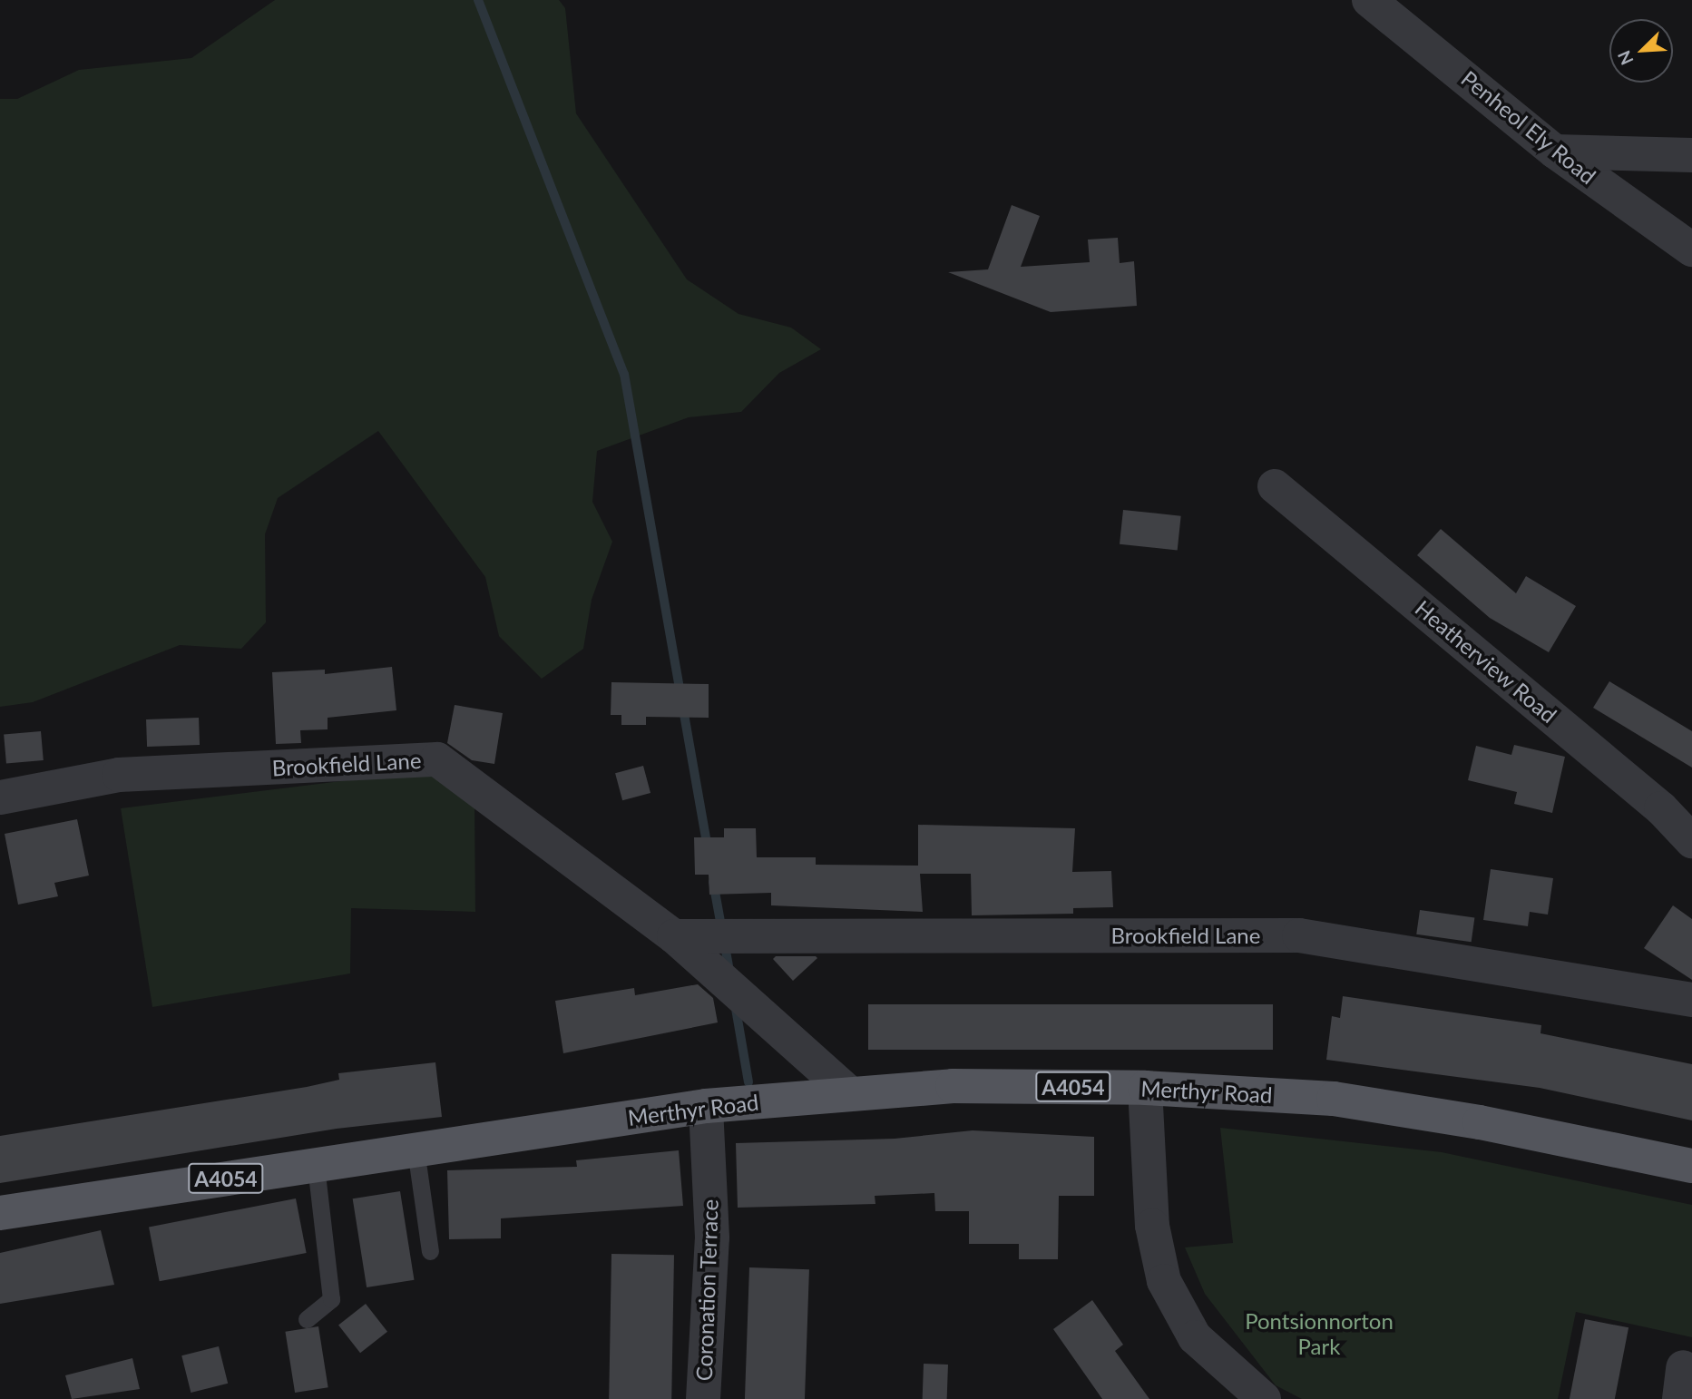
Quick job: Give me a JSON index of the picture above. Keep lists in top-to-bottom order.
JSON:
{
  "streets": {
    "main road": ["A4054", "Merthyr Road"],
    "street": [
      "Penheol Ely Road",
      "Heatherview Road",
      "Brookfield Lane",
      "Coronation Terrace"
    ]
  },
  "crossings": [
    ["Brookfield Lane", "Merthyr Road"],
    ["A4054", "Merthyr Road"],
    ["Merthyr Road", "Coronation Terrace"]
  ],
  "parks": ["Pontsionnorton Park"],
  "north": "bottom left"
}
